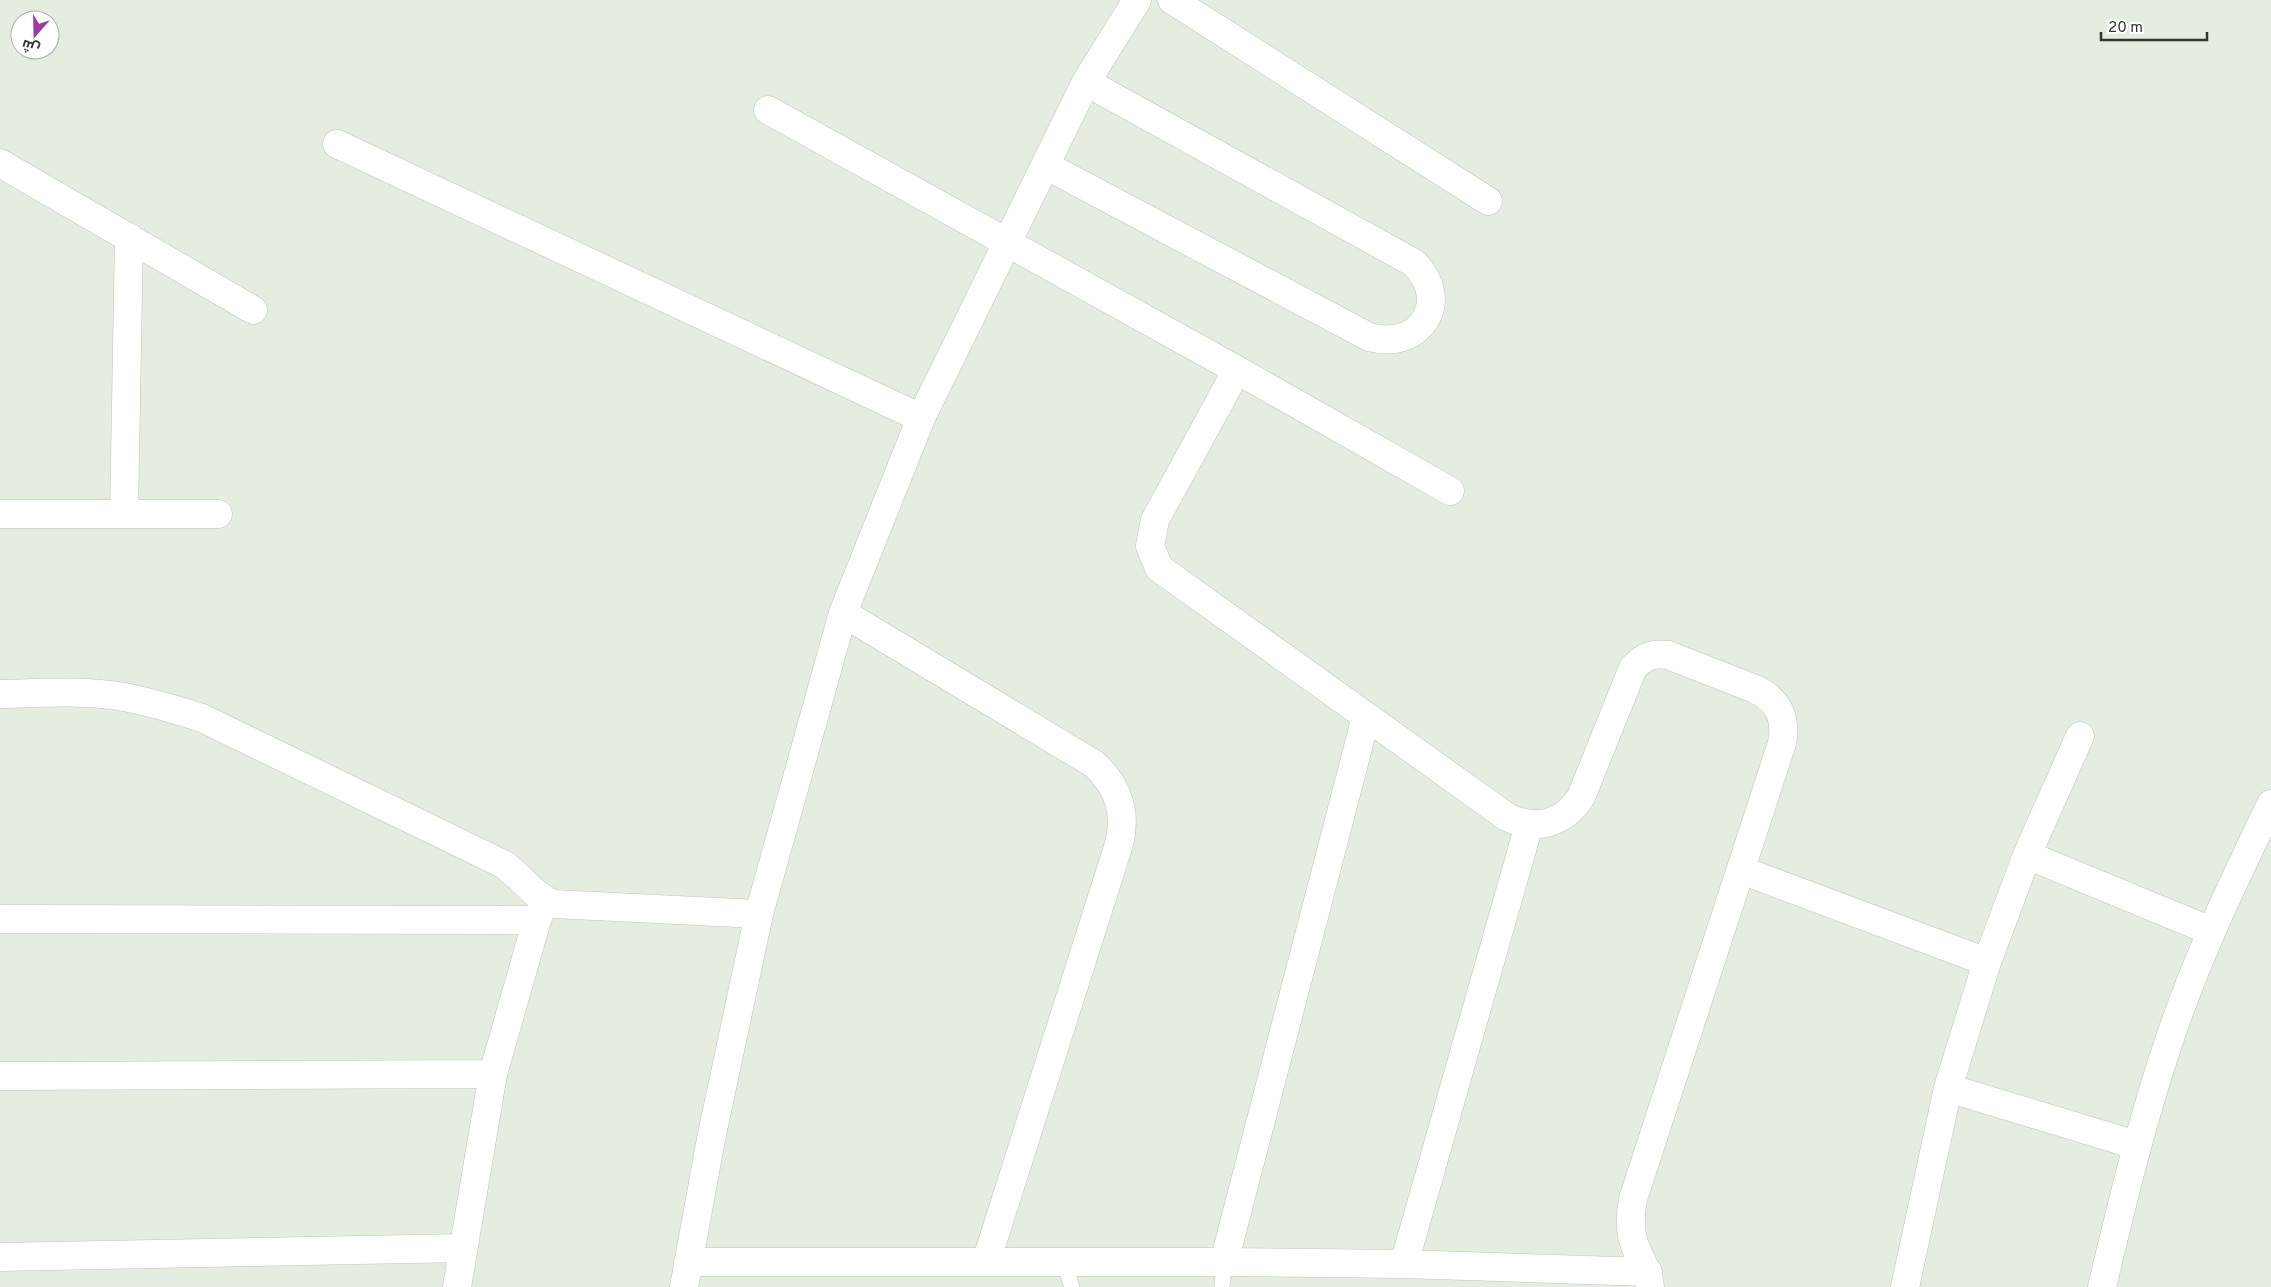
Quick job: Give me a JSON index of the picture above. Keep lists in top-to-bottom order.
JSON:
{
  "scale_bar": "20 m",
  "north": "bottom"
}
